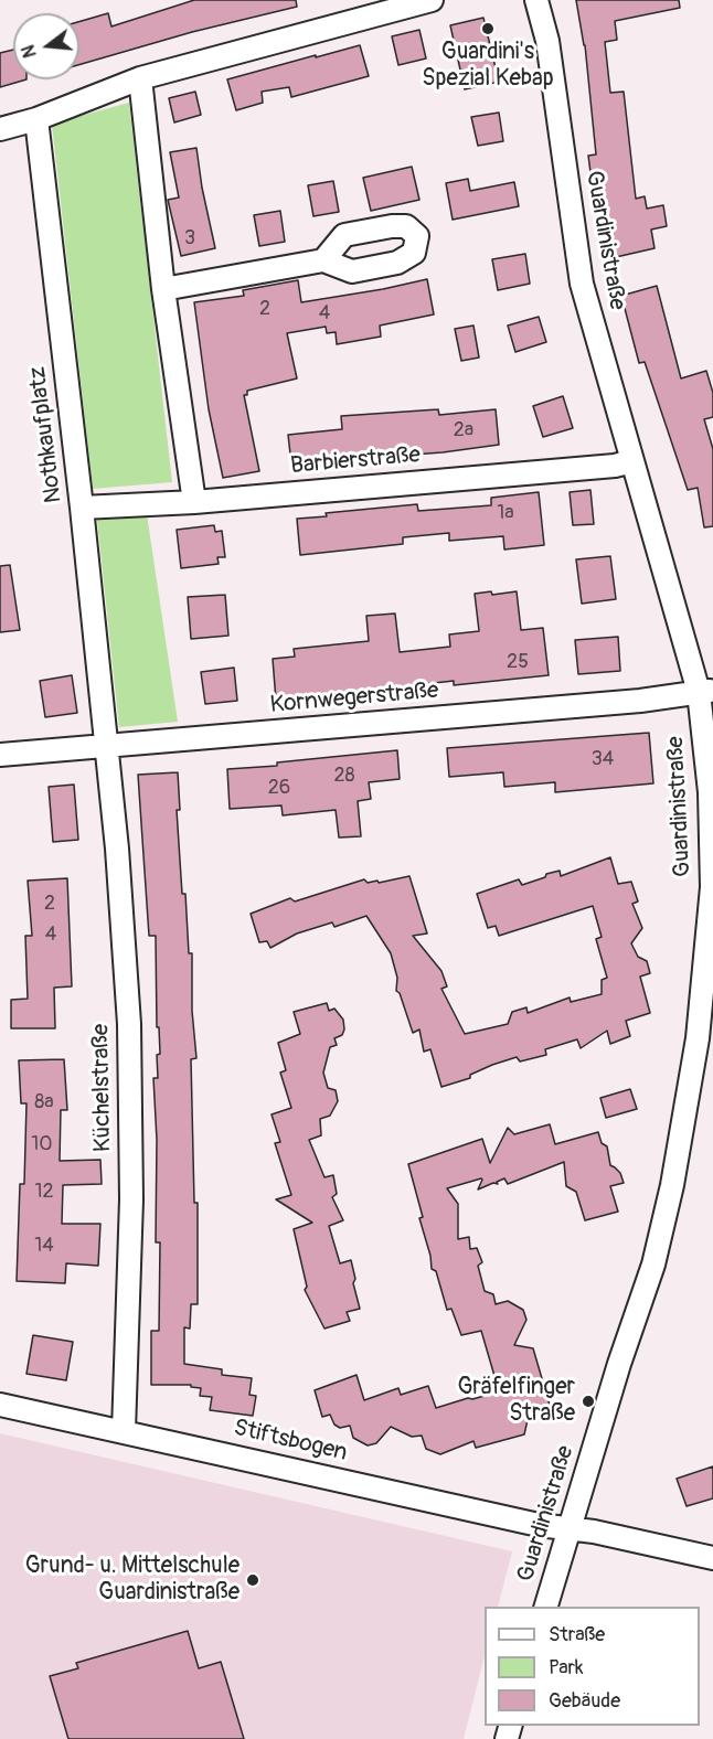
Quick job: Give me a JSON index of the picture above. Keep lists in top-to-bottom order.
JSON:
{
  "streets": {
    "street": [
      "Guardinistraße",
      "Nothkaufplatz",
      "Barbierstraße",
      "Kornwegerstraße",
      "Küchelstraße",
      "Stiftsbogen"
    ]
  },
  "crossings": [
    ["Guardinistraße", "Barbierstraße"],
    ["Guardinistraße", "Kornwegerstraße"],
    ["Guardinistraße", "Stiftsbogen"],
    ["Nothkaufplatz", "Barbierstraße"],
    ["Nothkaufplatz", "Kornwegerstraße"],
    ["Nothkaufplatz", "Küchelstraße"],
    ["Kornwegerstraße", "Küchelstraße"],
    ["Küchelstraße", "Stiftsbogen"]
  ],
  "places": ["Guardini's Spezial Kebap", "Gräfelfinger Straße", "Grund- u. Mittelschule Guardinistraße"],
  "house_numbers": [
    "3",
    "2",
    "4",
    "2a",
    "1a",
    "25",
    "34",
    "28",
    "26",
    "2",
    "4",
    "8a",
    "10",
    "12",
    "14"
  ],
  "legend": ["Straße", "Park", "Gebäude"],
  "north": "left"
}
